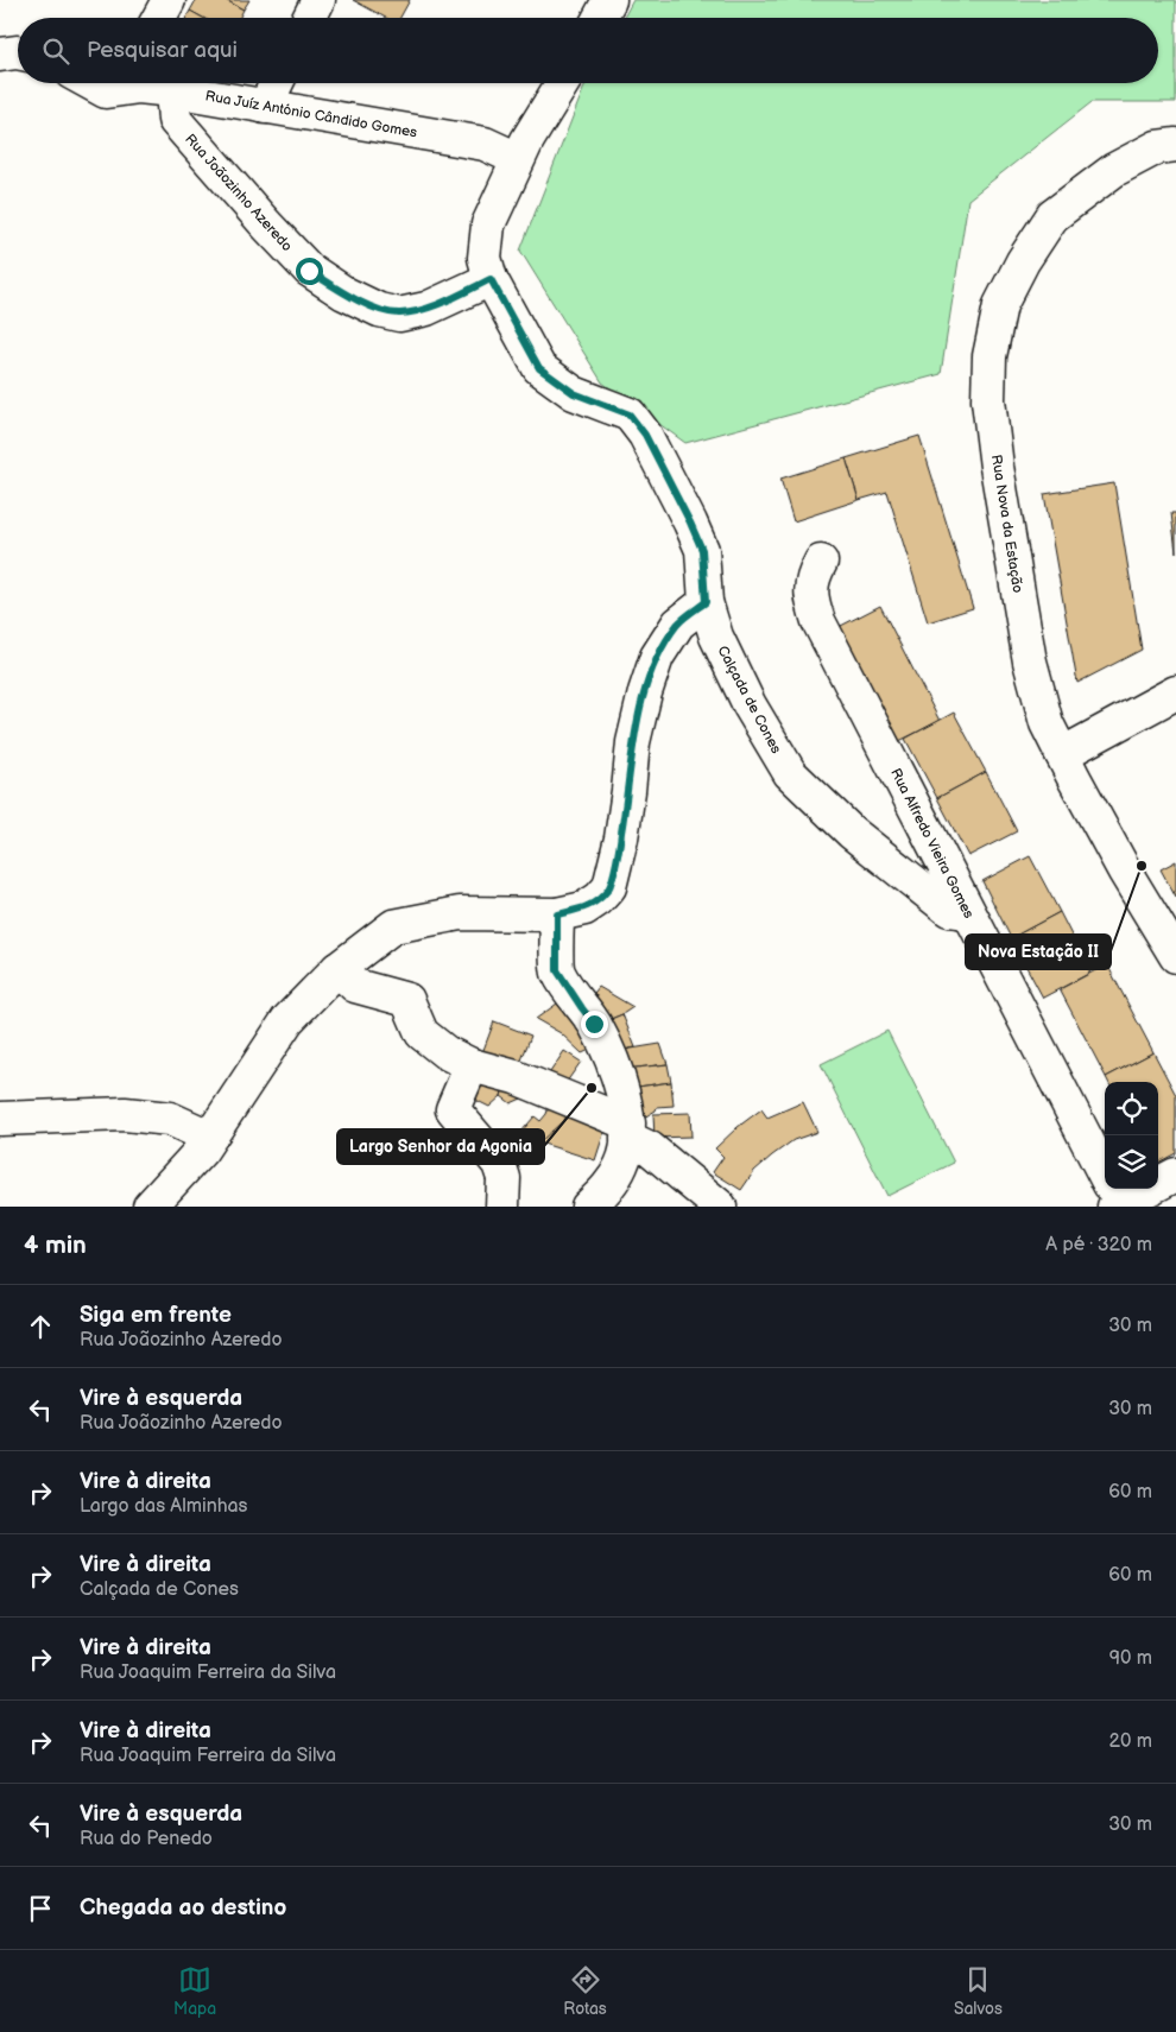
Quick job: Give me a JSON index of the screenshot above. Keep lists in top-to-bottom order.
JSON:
{
  "streets": {
    "street": [
      "Rua Juíz António Cândido Gomes",
      "Rua Joãozinho Azeredo",
      "Rua Nova da Estação",
      "Calçada de Cones",
      "Rua Alfredo Vieira Gomes"
    ]
  },
  "crossings": [
    ["Rua Juíz António Cândido Gomes", "Rua Joãozinho Azeredo"],
    ["Rua Joãozinho Azeredo", "Calçada de Cones"],
    ["Calçada de Cones", "Rua Alfredo Vieira Gomes"]
  ],
  "places": ["Nova Estação II", "Largo Senhor da Agonia"],
  "page": {
    "search": "Pesquisar aqui",
    "heading": ["4 min", "A pé · 320 m"],
    "list": [
      ["Siga em frente", "Rua Joãozinho Azeredo", "30 m"],
      ["Vire à esquerda", "Rua Joãozinho Azeredo", "30 m"],
      ["Vire à direita", "Largo das Alminhas", "60 m"],
      ["Vire à direita", "Calçada de Cones", "60 m"],
      ["Vire à direita", "Rua Joaquim Ferreira da Silva", "90 m"],
      ["Vire à direita", "Rua Joaquim Ferreira da Silva", "20 m"],
      ["Vire à esquerda", "Rua do Penedo", "30 m"],
      "Chegada ao destino"
    ],
    "nav": ["Mapa", "Rotas", "Salvos"]
  }
}
